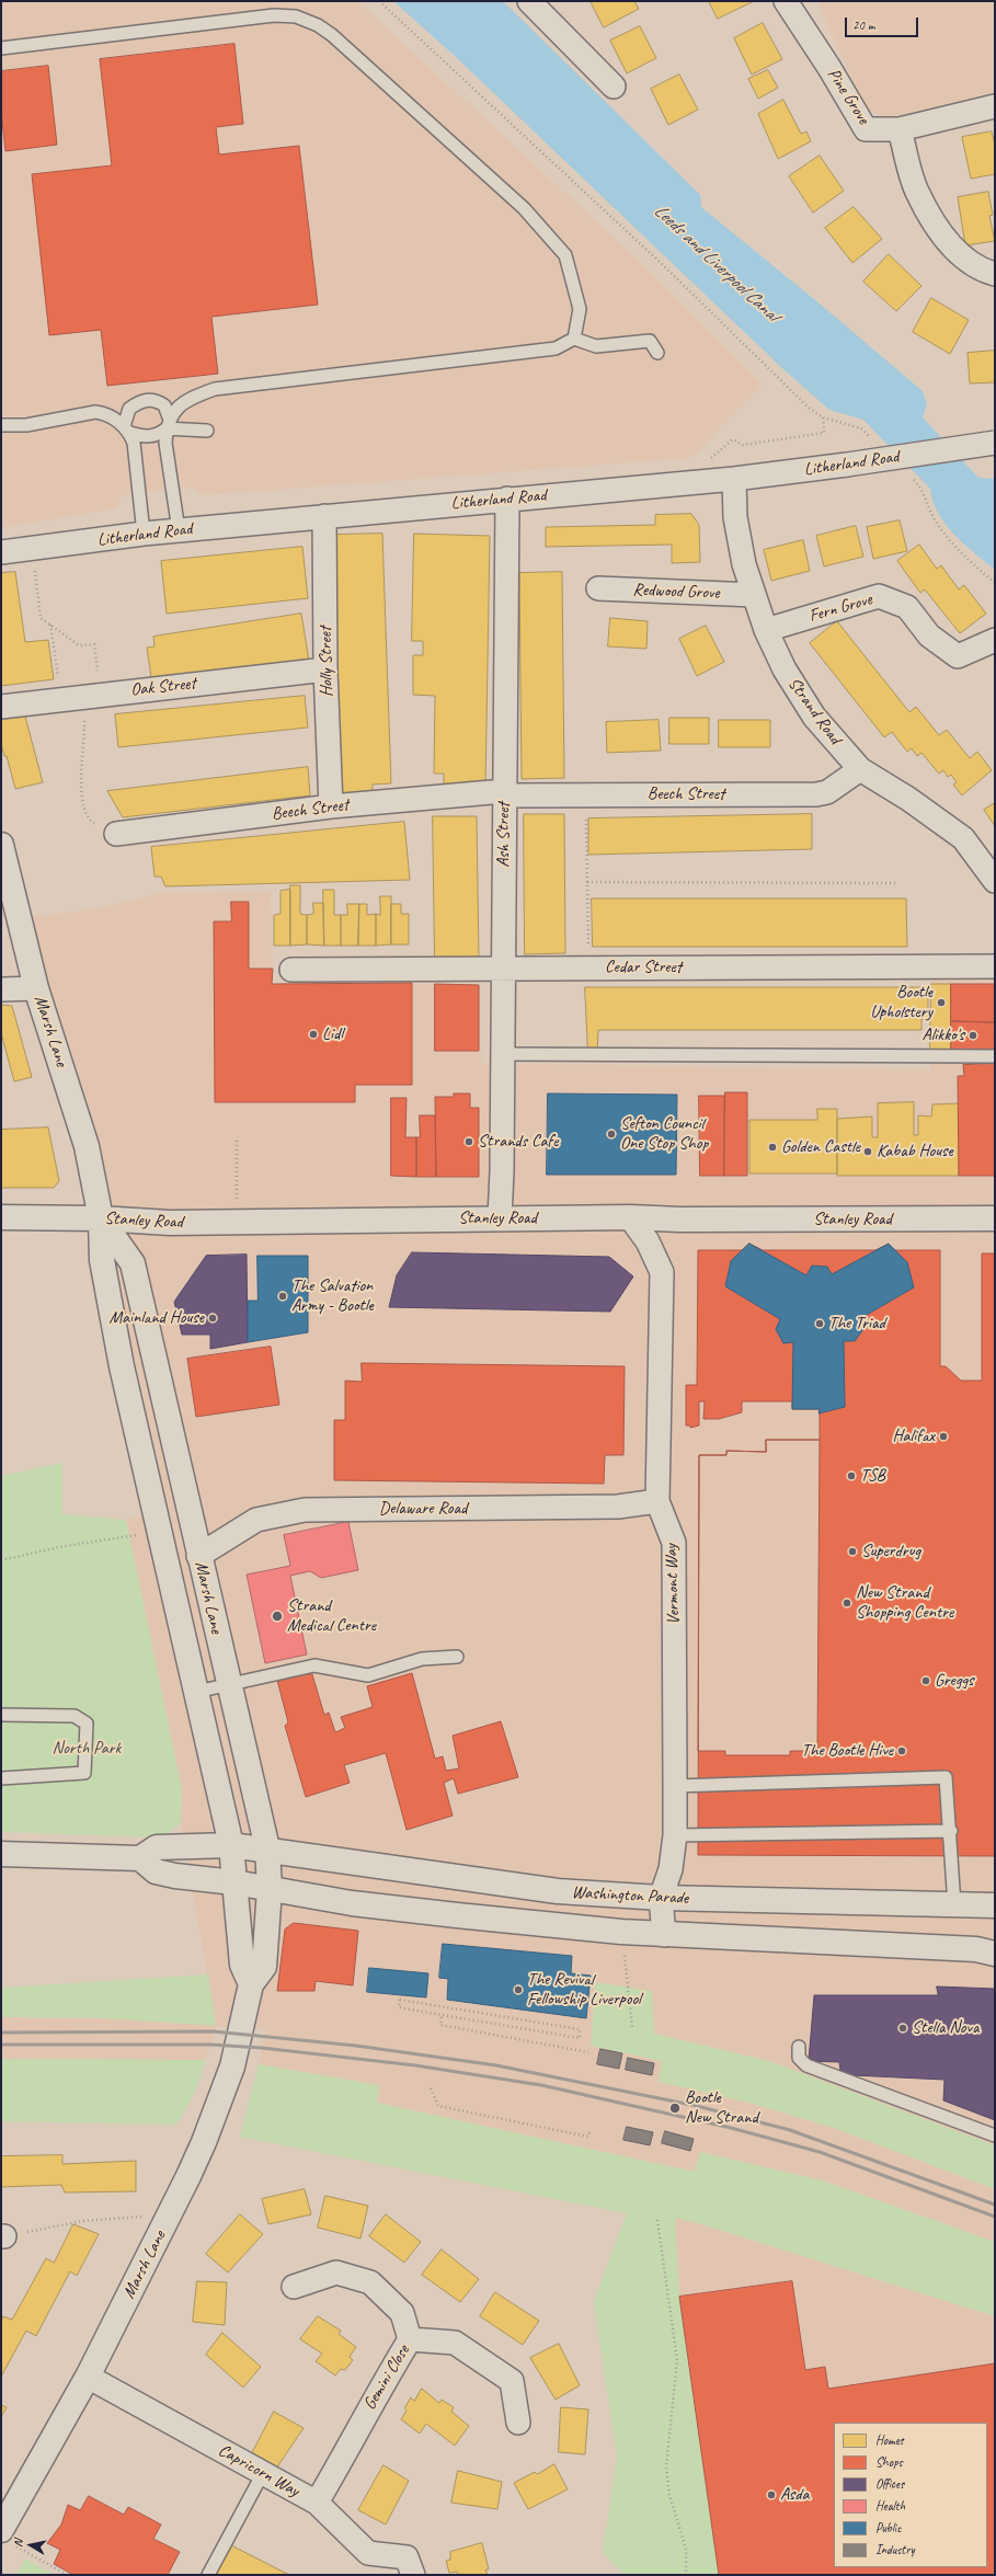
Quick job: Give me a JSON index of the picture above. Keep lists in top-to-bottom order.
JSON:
{
  "streets": {
    "main road": ["Marsh Lane", "Stanley Road", "Washington Parade"],
    "street": [
      "Pine Grove",
      "Litherland Road",
      "Redwood Grove",
      "Fern Grove",
      "Holly Street",
      "Oak Street",
      "Strand Road",
      "Beech Street",
      "Ash Street",
      "Cedar Street",
      "Delaware Road",
      "Vermont Way",
      "Gemini Close",
      "Capricorn Way"
    ]
  },
  "crossings": [
    ["Litherland Road", "Holly Street"],
    ["Litherland Road", "Strand Road"],
    ["Litherland Road", "Ash Street"],
    ["Redwood Grove", "Strand Road"],
    ["Fern Grove", "Strand Road"],
    ["Holly Street", "Oak Street"],
    ["Holly Street", "Beech Street"],
    ["Strand Road", "Beech Street"],
    ["Beech Street", "Ash Street"],
    ["Ash Street", "Cedar Street"],
    ["Ash Street", "Stanley Road"],
    ["Marsh Lane", "Stanley Road"],
    ["Marsh Lane", "Delaware Road"],
    ["Marsh Lane", "Washington Parade"],
    ["Marsh Lane", "Capricorn Way"],
    ["Stanley Road", "Vermont Way"],
    ["Delaware Road", "Vermont Way"],
    ["Vermont Way", "Washington Parade"],
    ["Gemini Close", "Capricorn Way"]
  ],
  "water": ["Leeds and Liverpool Canal"],
  "parks": ["North Park"],
  "places": [
    "Bootle Upholstery",
    "Lidl",
    "Alikko's",
    "Sefton Council One Stop Shop",
    "Strands Cafe",
    "Golden Castle",
    "Kabab House",
    "The Salvation Army - Bootle",
    "Mainland House",
    "The Triad",
    "Halifax",
    "TSB",
    "Superdrug",
    "New Strand Shopping Centre",
    "Strand Medical Centre",
    "Greggs",
    "The Bootle Hive",
    "The Revival Fellowship Liverpool",
    "Stella Nova",
    "Bootle New Strand",
    "Asda"
  ],
  "legend": [
    "Homes",
    "Shops",
    "Offices",
    "Health",
    "Public",
    "Industry"
  ],
  "scale_bar": "20 m",
  "north": "left"
}
